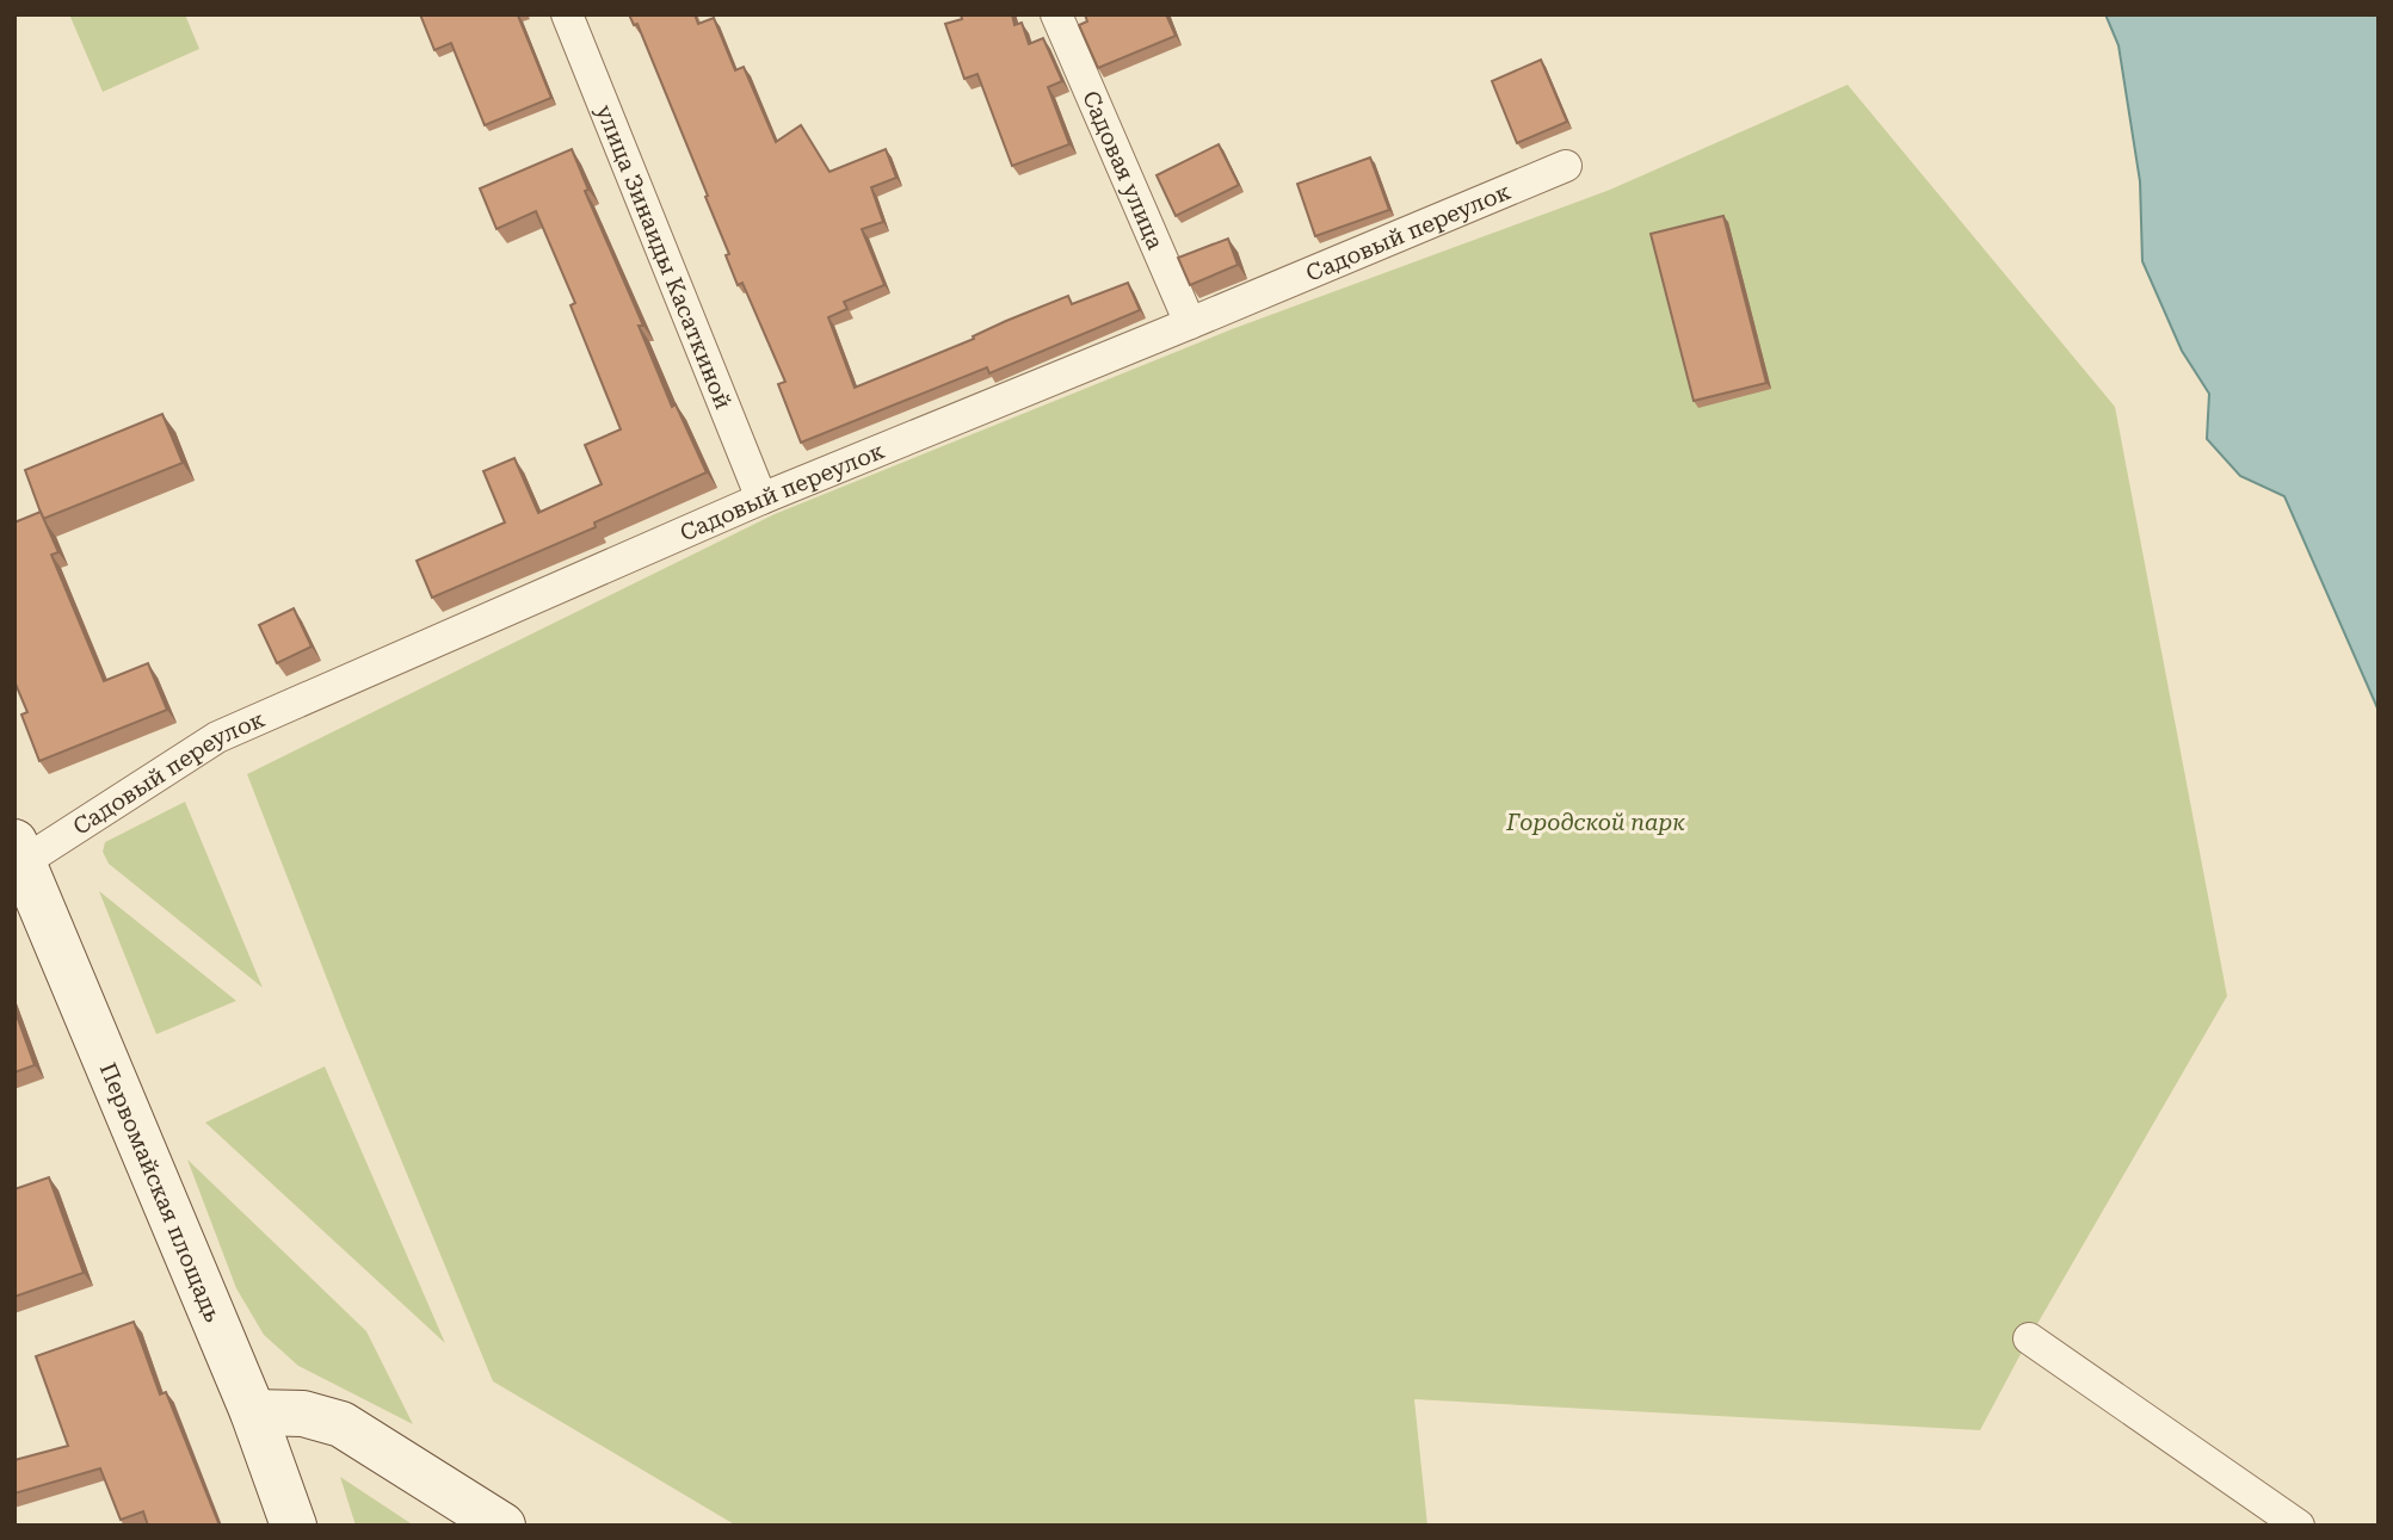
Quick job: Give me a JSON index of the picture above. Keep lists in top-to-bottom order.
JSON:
{
  "streets": {
    "main road": ["Первомайская площадь"],
    "street": ["Садовая улица", "Садовый переулок", "улица Зинаиды Касаткиной"]
  },
  "crossings": [
    ["Садовая улица", "Садовый переулок"],
    ["Садовый переулок", "улица Зинаиды Касаткиной"],
    ["Садовый переулок", "Первомайская площадь"]
  ],
  "parks": ["Городской парк"]
}
